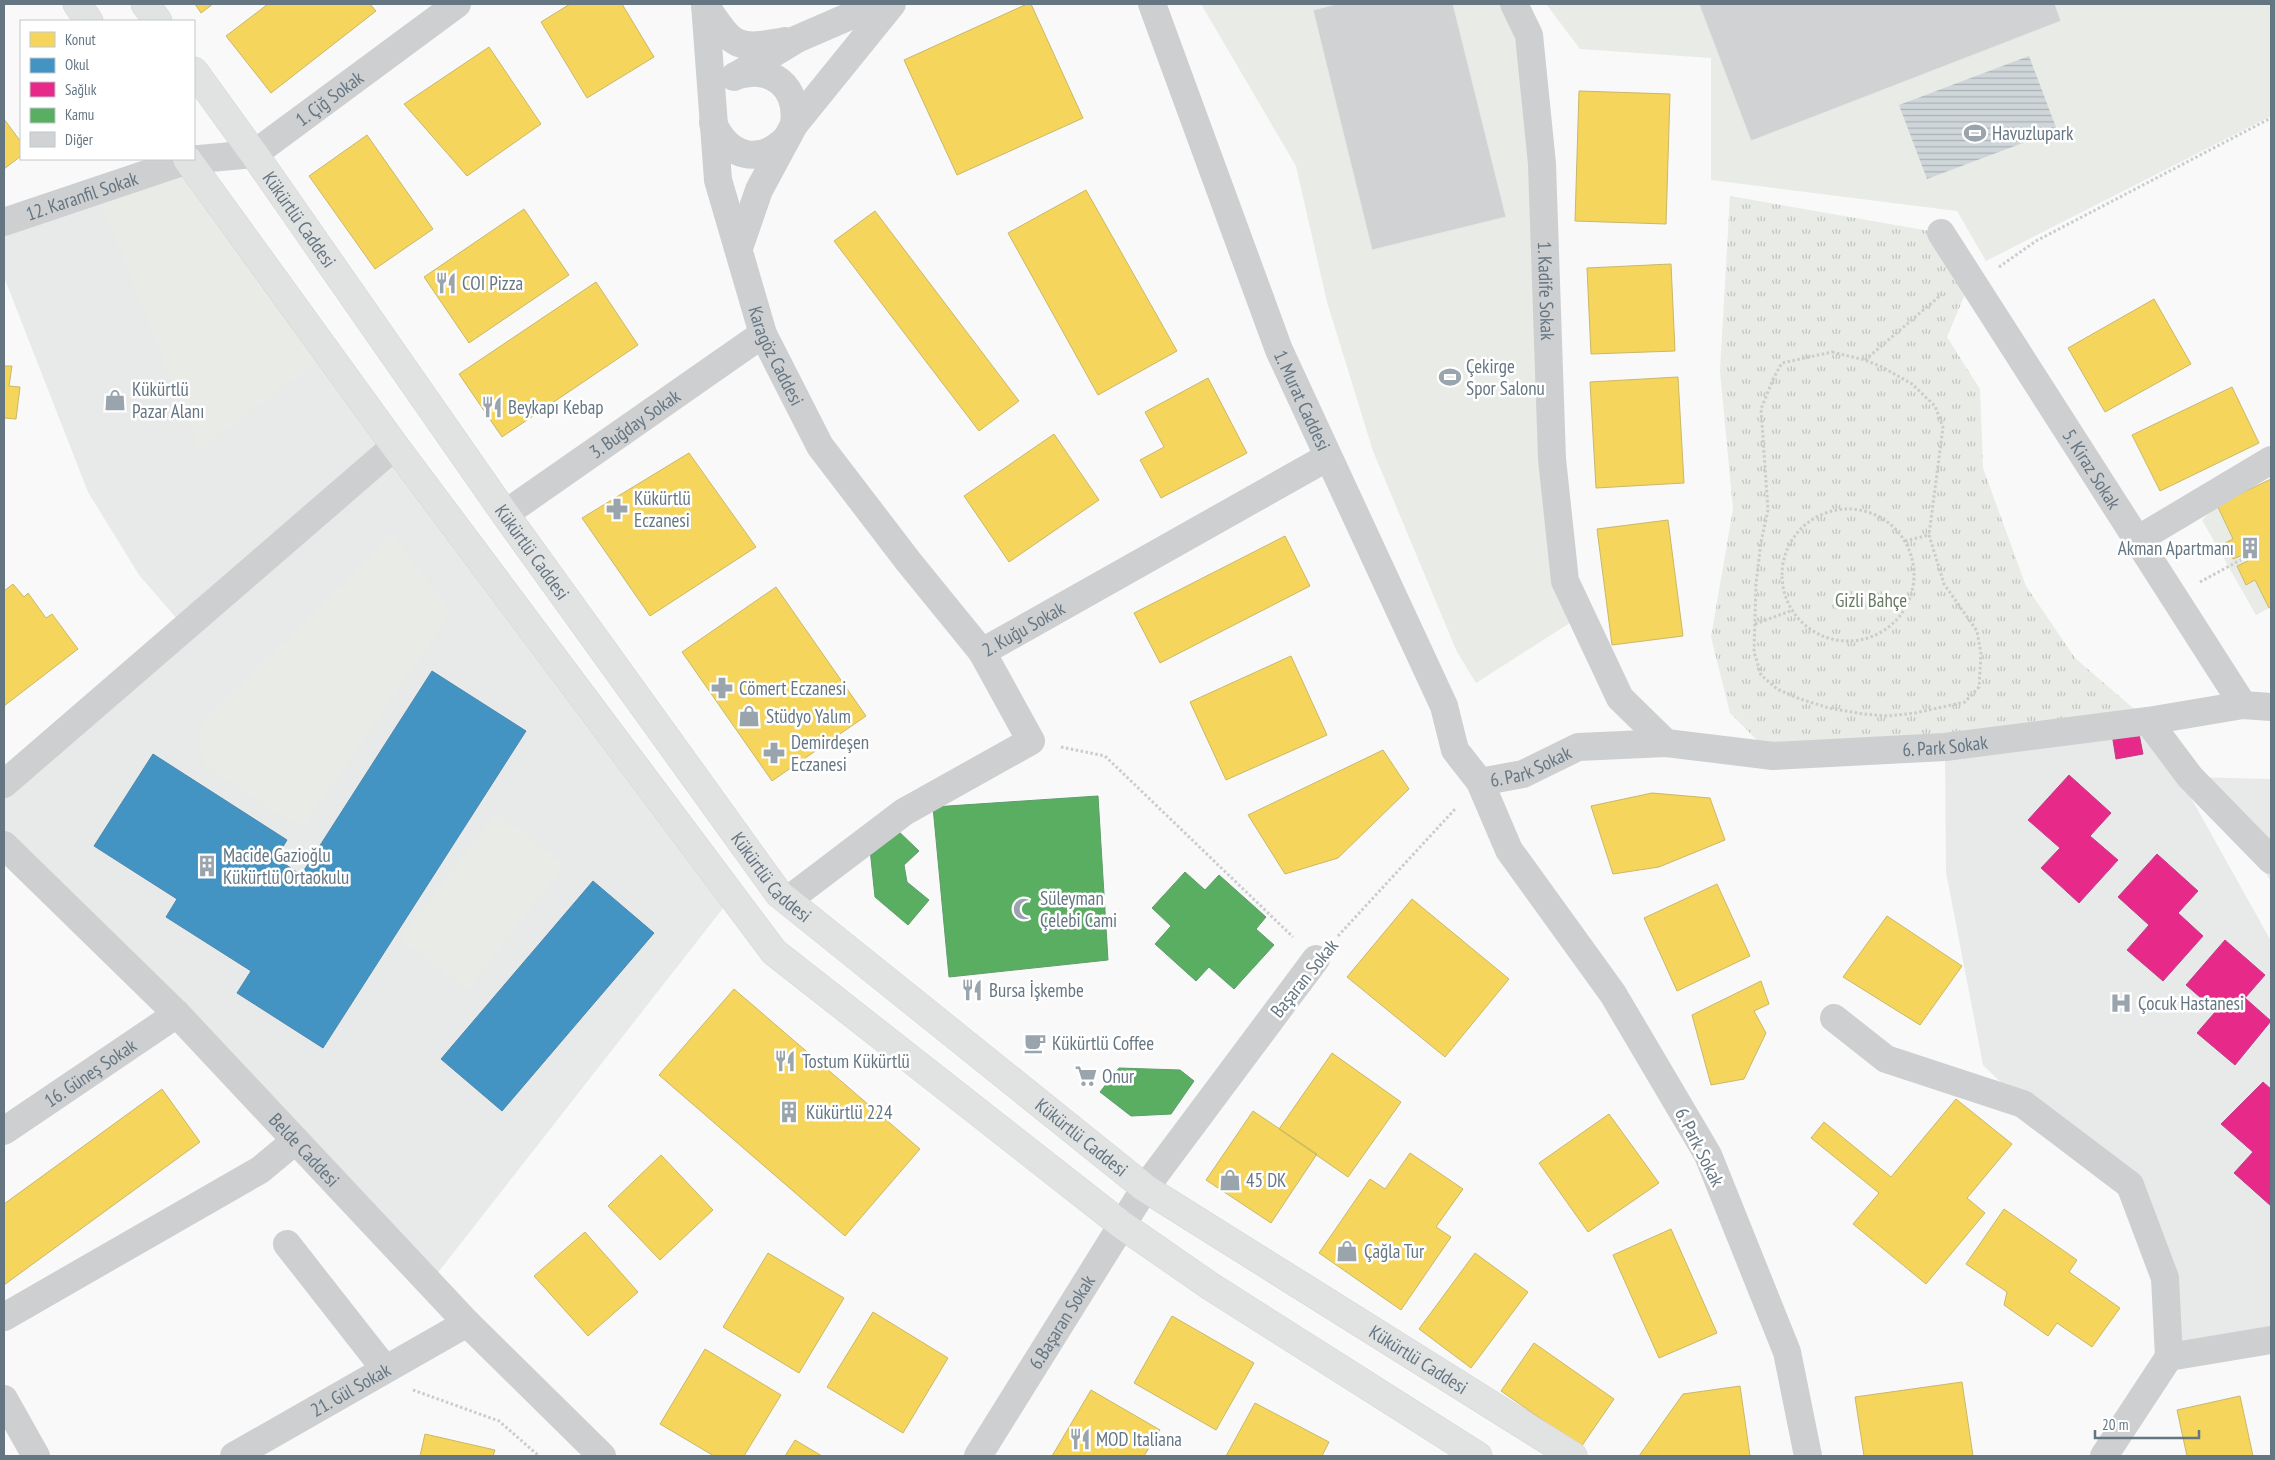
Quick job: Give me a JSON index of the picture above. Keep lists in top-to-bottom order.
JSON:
{
  "streets": {
    "main road": ["Kükürtlü Caddesi"],
    "street": [
      "1. Çiğ Sokak",
      "12. Karanfil Sokak",
      "1. Kadife Sokak",
      "Karagöz Caddesi",
      "1. Murat Caddesi",
      "3. Buğday Sokak",
      "5. Kiraz Sokak",
      "2. Kuğu Sokak",
      "6. Park Sokak",
      "Başaran Sokak",
      "16. Güneş Sokak",
      "Belde Caddesi",
      "6.Başaran Sokak",
      "21. Gül Sokak"
    ]
  },
  "crossings": [
    ["1. Çiğ Sokak", "Kükürtlü Caddesi"],
    ["Kükürtlü Caddesi", "3. Buğday Sokak"],
    ["Kükürtlü Caddesi", "Başaran Sokak"],
    ["Kükürtlü Caddesi", "6.Başaran Sokak"],
    ["1. Kadife Sokak", "6. Park Sokak"],
    ["Karagöz Caddesi", "3. Buğday Sokak"],
    ["Karagöz Caddesi", "2. Kuğu Sokak"],
    ["1. Murat Caddesi", "2. Kuğu Sokak"],
    ["1. Murat Caddesi", "6. Park Sokak"],
    ["1. Murat Caddesi", "Başaran Sokak"],
    ["5. Kiraz Sokak", "6. Park Sokak"],
    ["6. Park Sokak", "Başaran Sokak"],
    ["Başaran Sokak", "6.Başaran Sokak"],
    ["16. Güneş Sokak", "Belde Caddesi"],
    ["Belde Caddesi", "21. Gül Sokak"]
  ],
  "parks": ["Gizli Bahçe"],
  "places": {
    "sports": ["Havuzlupark", "Çekirge Spor Salonu"],
    "restaurant": [
      "COI Pizza",
      "Beykapı Kebap",
      "Bursa İşkembe",
      "Tostum Kükürtlü",
      "MOD Italiana"
    ],
    "shop": [
      "Kükürtlü Pazar Alanı",
      "Stüdyo Yalım",
      "45 DK",
      "Çağla Tur"
    ],
    "pharmacy": ["Kükürtlü Eczanesi", "Cömert Eczanesi", "Demirdeşen Eczanesi"],
    "building": ["Akman Apartmanı", "Macide Gazioğlu Kükürtlü Ortaokulu", "Kükürtlü 224"],
    "mosque": ["Süleyman Çelebi Cami"],
    "hospital": ["Çocuk Hastanesi"],
    "cafe": ["Kükürtlü Coffee"],
    "supermarket": ["Onur"]
  },
  "legend": [
    "Konut",
    "Okul",
    "Sağlık",
    "Kamu",
    "Diğer"
  ],
  "scale_bar": "20 m"
}
